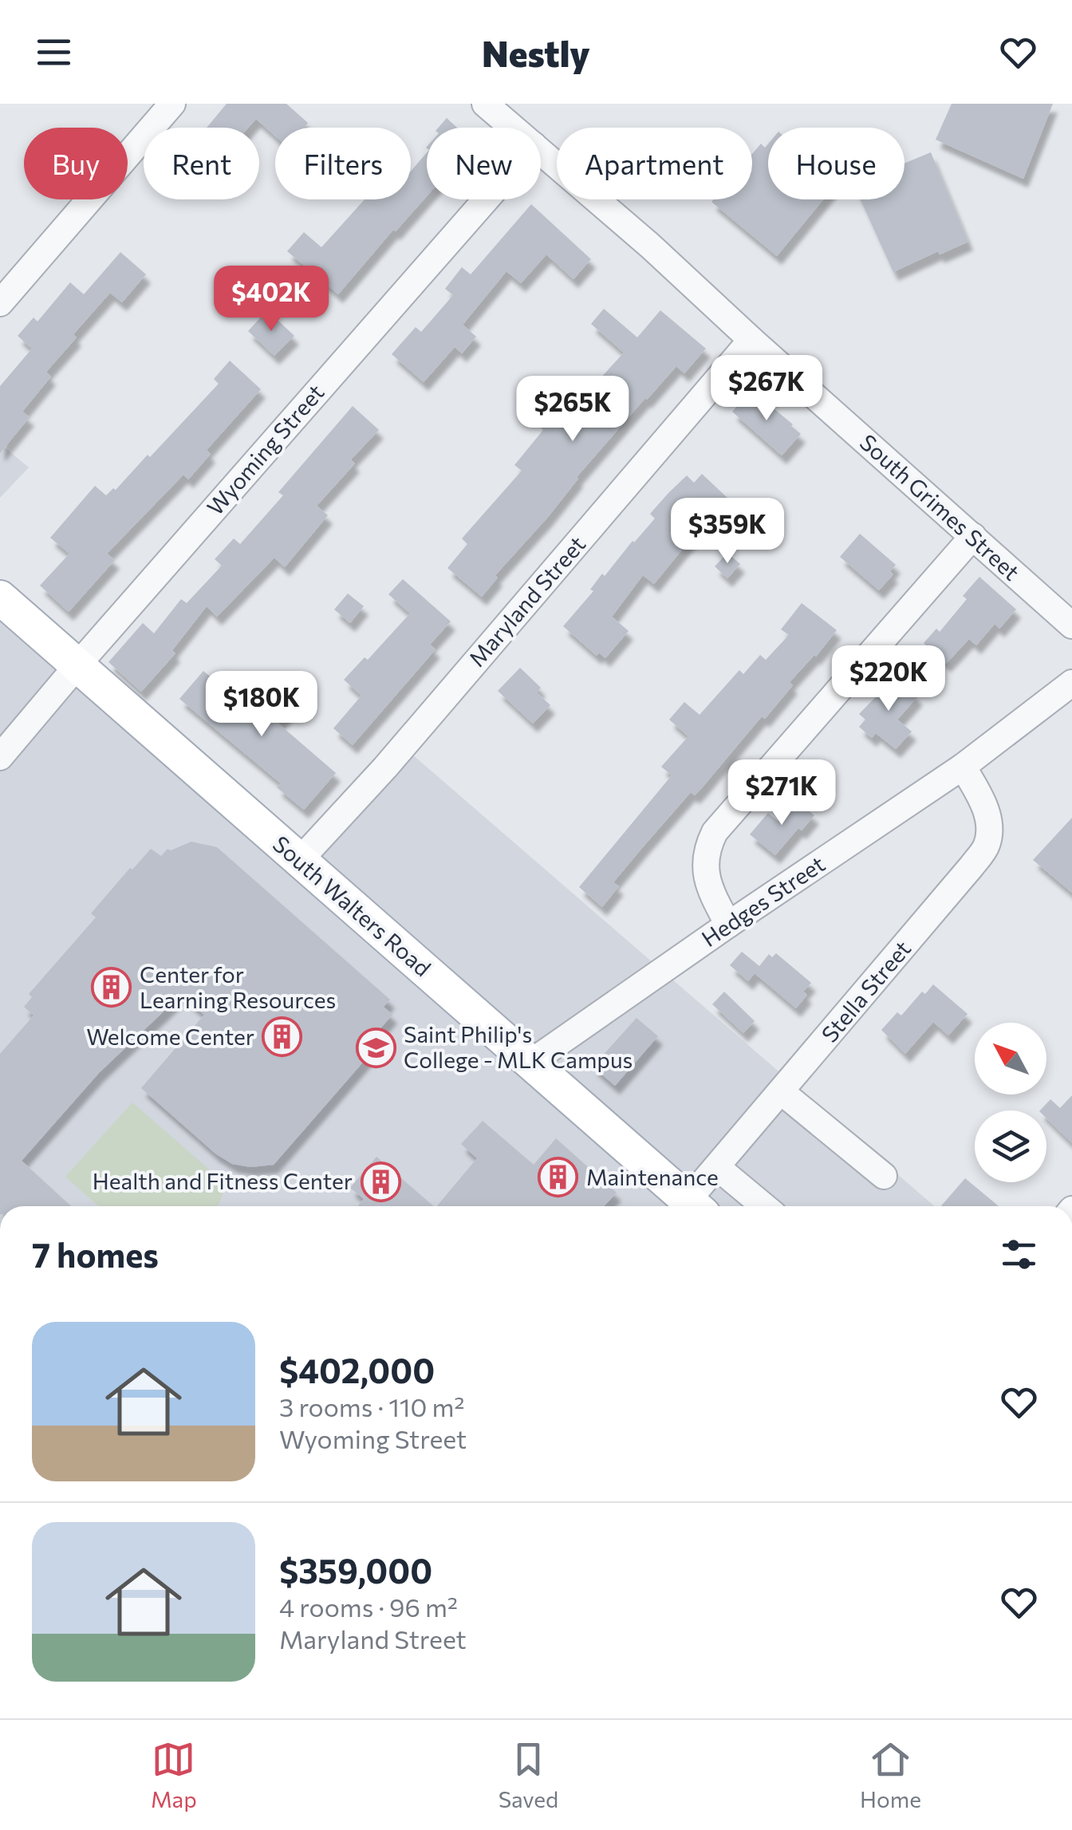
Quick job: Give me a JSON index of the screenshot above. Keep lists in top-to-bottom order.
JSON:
{
  "streets": {
    "main road": ["South Walters Road"],
    "street": [
      "Wyoming Street",
      "South Grimes Street",
      "Maryland Street",
      "Hedges Street",
      "Stella Street"
    ]
  },
  "crossings": [
    ["Wyoming Street", "South Walters Road"],
    ["South Grimes Street", "Maryland Street"],
    ["Maryland Street", "South Walters Road"],
    ["Hedges Street", "South Walters Road"],
    ["Hedges Street", "Stella Street"]
  ],
  "places": {
    "building": [
      "Center for Learning Resources",
      "Welcome Center",
      "Maintenance",
      "Health and Fitness Center"
    ],
    "school or university": ["Saint Philip's College - MLK Campus"]
  },
  "north": "top left",
  "page": {
    "header": "Nestly",
    "chip": [
      "Buy",
      "Rent",
      "Filters",
      "New",
      "Apartment",
      "House"
    ],
    "price": [
      "$402K",
      "$267K",
      "$265K",
      "$359K",
      "$220K",
      "$180K",
      "$271K"
    ],
    "heading": "7 homes",
    "list": [
      {
        "name": "$402,000",
        "note": "3 rooms · 110 m² · Wyoming Street"
      },
      {
        "name": "$359,000",
        "note": "4 rooms · 96 m² · Maryland Street"
      }
    ],
    "tabs": ["Map", "Saved", "Home"]
  }
}
